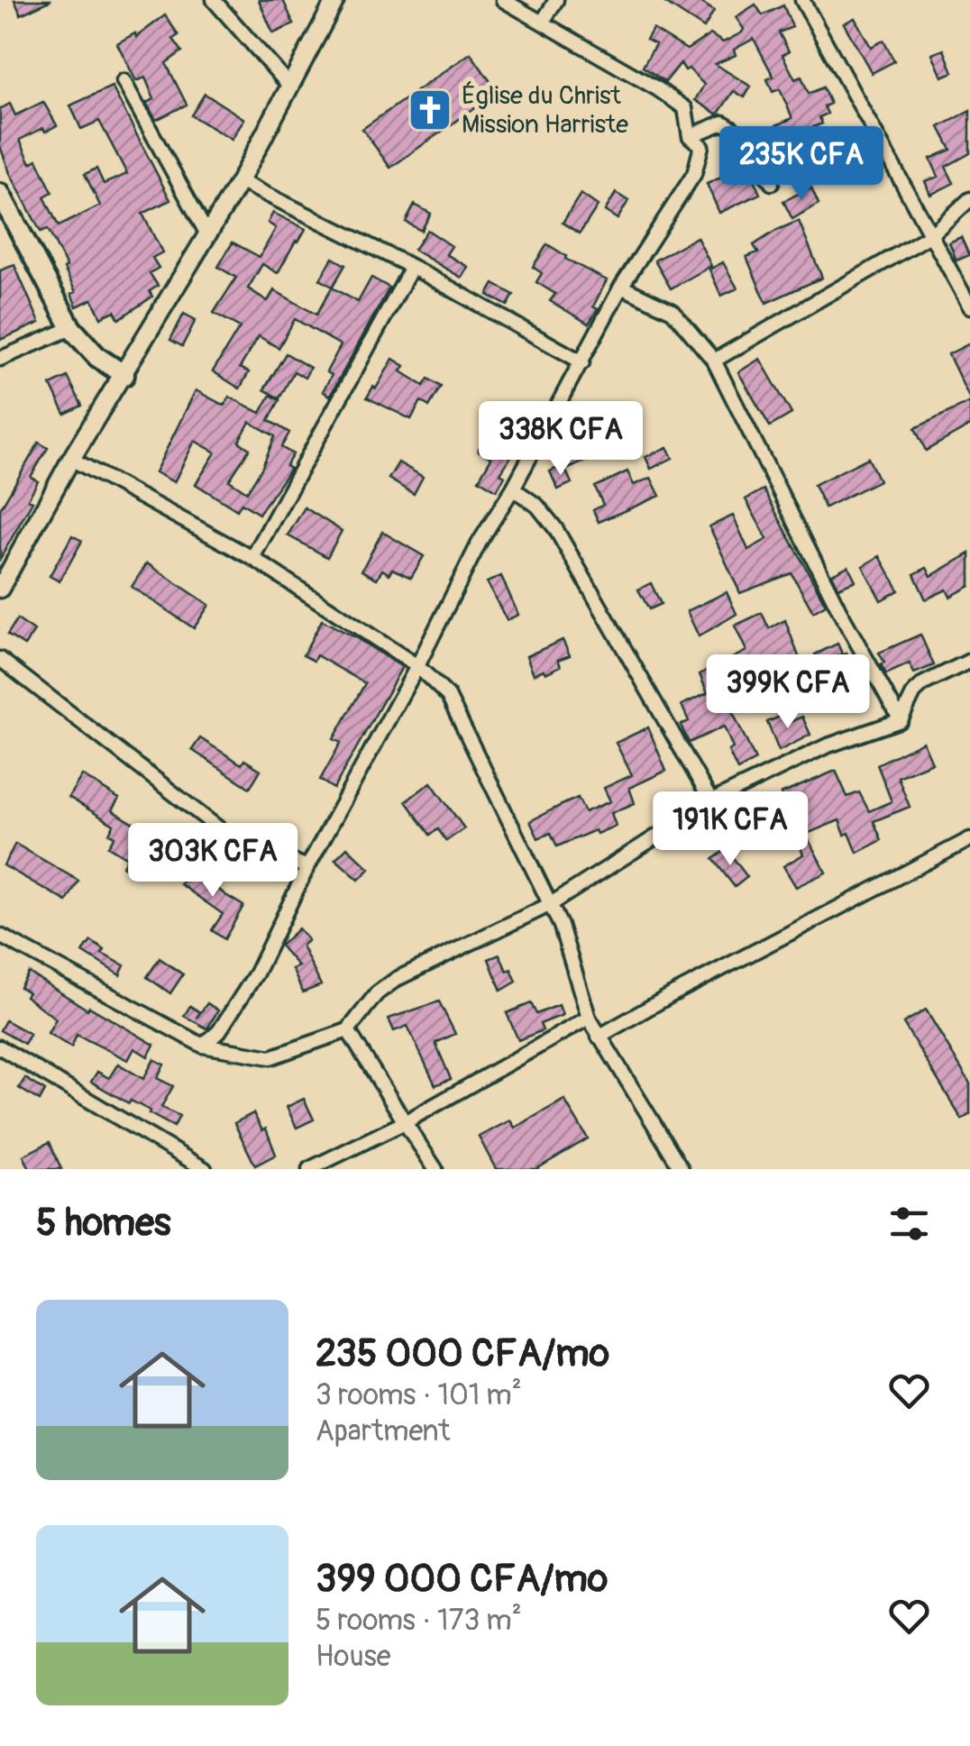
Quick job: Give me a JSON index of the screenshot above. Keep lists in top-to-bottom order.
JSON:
{
  "places": {
    "church": ["Église du Christ Mission Harriste"]
  },
  "page": {
    "price": [
      "235K CFA",
      "338K CFA",
      "399K CFA",
      "191K CFA",
      "303K CFA"
    ],
    "heading": "5 homes",
    "list": [
      {
        "name": "235 000 CFA/mo",
        "note": "3 rooms · 101 m² · Apartment"
      },
      {
        "name": "399 000 CFA/mo",
        "note": "5 rooms · 173 m² · House"
      }
    ]
  }
}
